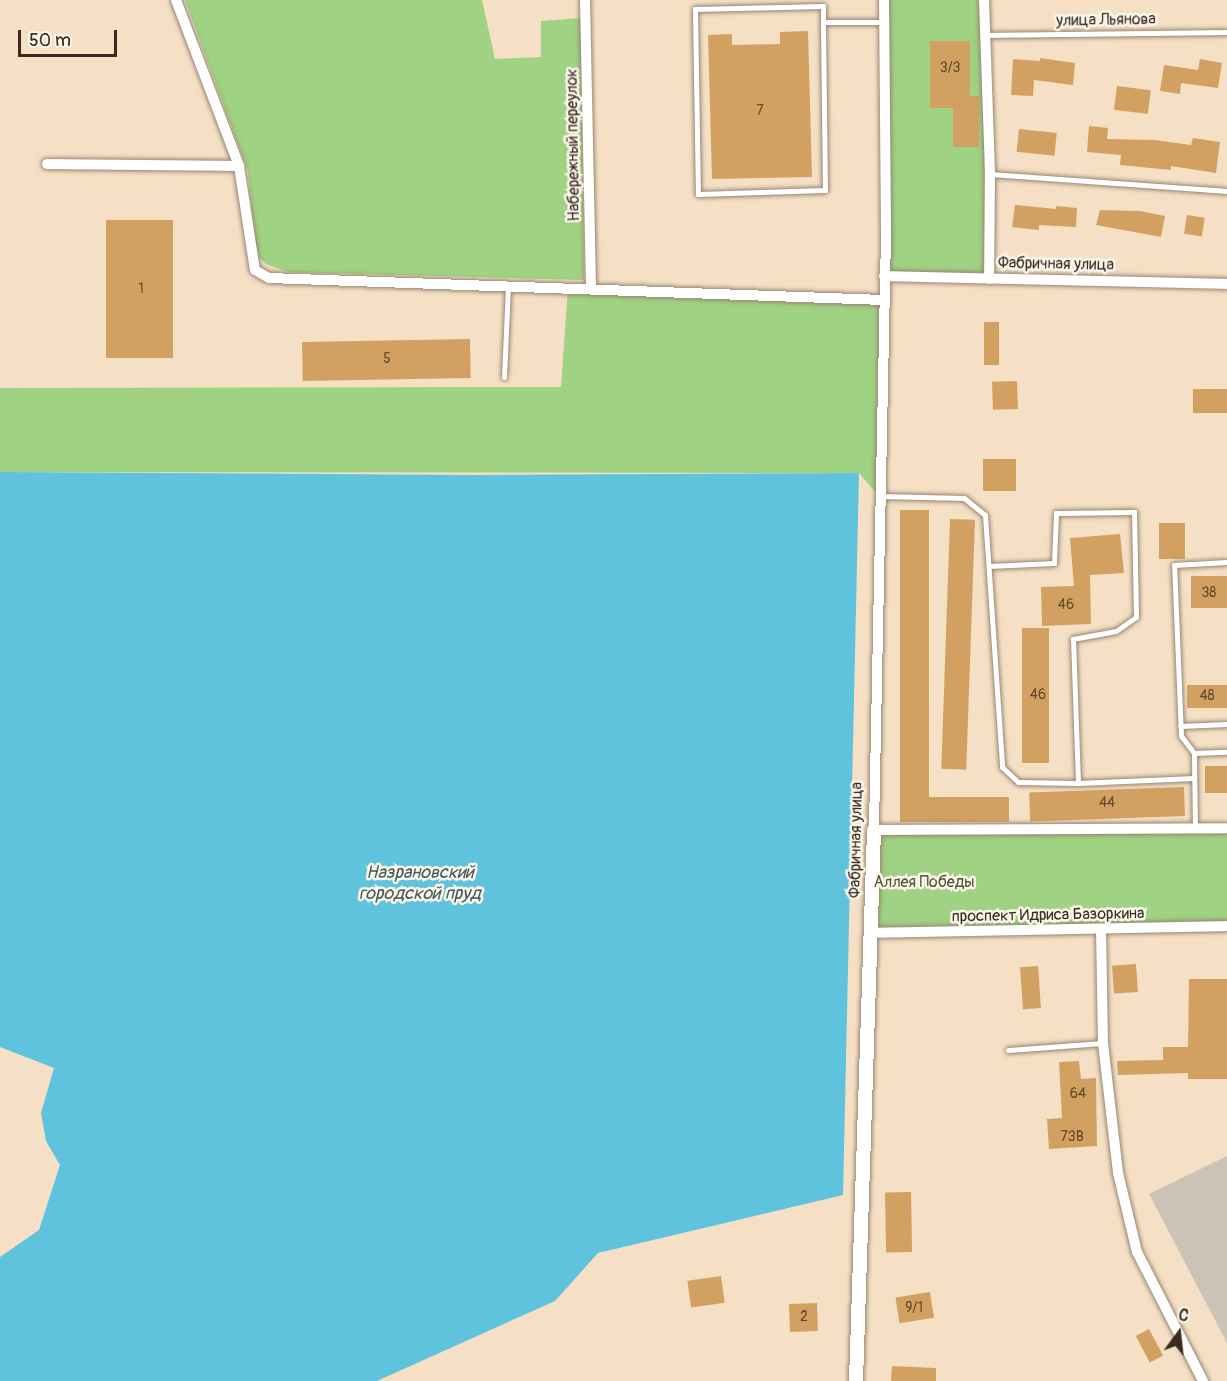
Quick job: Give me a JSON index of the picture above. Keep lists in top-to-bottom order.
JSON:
{
  "streets": {
    "street": ["Набережный переулок", "Фабричная улица", "проспект Идриса Базоркина"],
    "lane": ["улица Льянова"]
  },
  "crossings": [
    ["Фабричная улица", "проспект Идриса Базоркина"]
  ],
  "water": ["Назрановский городской пруд"],
  "parks": ["Аллея Победы"],
  "house_numbers": [
    "3/3",
    "7",
    "1",
    "5",
    "38",
    "46",
    "46",
    "48",
    "44",
    "64",
    "73В",
    "9/1",
    "2"
  ],
  "scale_bar": "50 m",
  "north": "top"
}
